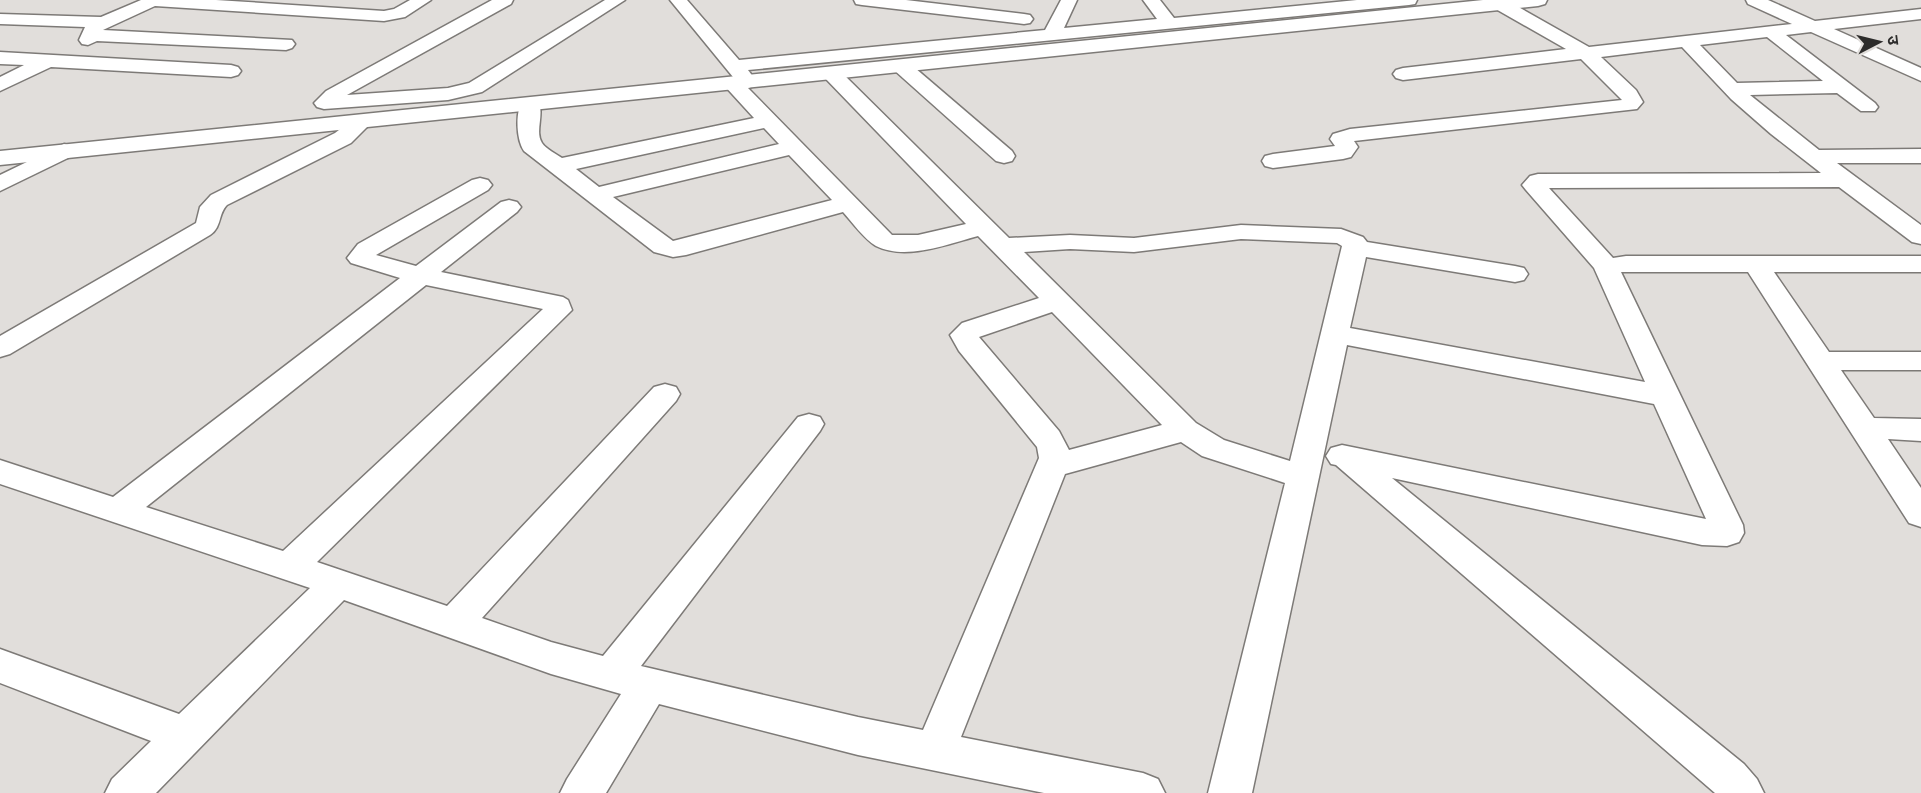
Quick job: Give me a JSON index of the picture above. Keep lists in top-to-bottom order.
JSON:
{
  "north": "right"
}
